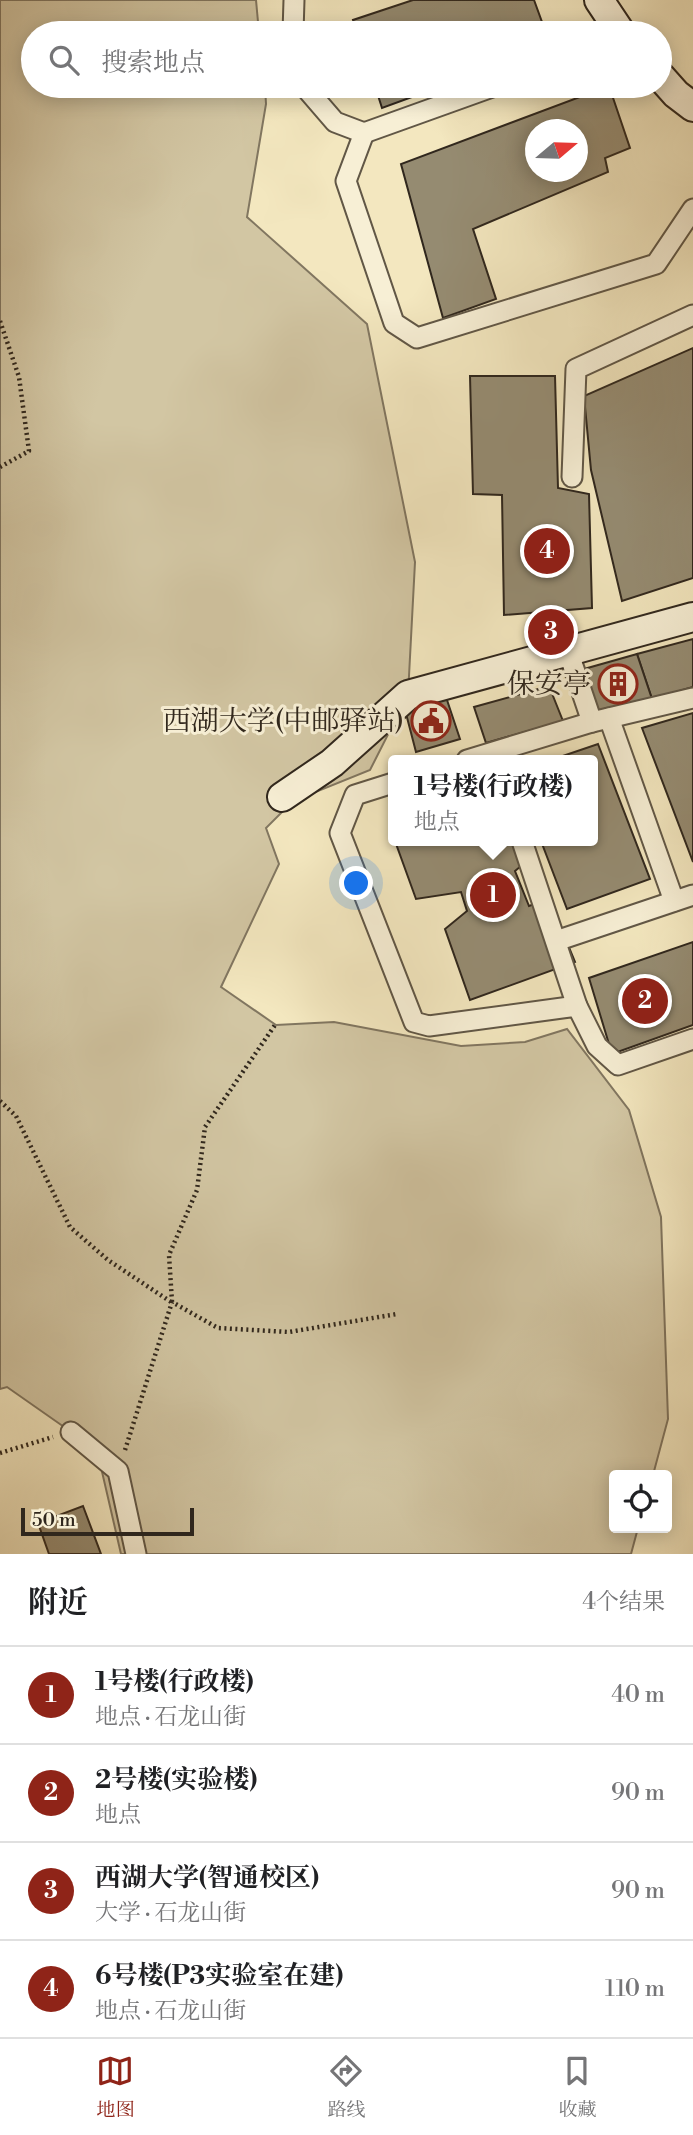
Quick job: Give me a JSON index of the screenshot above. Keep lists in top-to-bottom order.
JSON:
{
  "places": {
    "building": ["保安亭"],
    "public building": ["西湖大学(中邮驿站)"]
  },
  "scale_bar": "50 m",
  "north": "right",
  "page": {
    "search": "搜索地点",
    "pins": [
      "4",
      "3",
      "1",
      "2"
    ],
    "popup": ["1号楼(行政楼)", "地点"],
    "scale": "50 m",
    "heading": ["附近", "4个结果"],
    "list": [
      {
        "mark": "1",
        "name": "1号楼(行政楼)",
        "note": "地点 · 石龙山街",
        "value": "40 m"
      },
      {
        "mark": "2",
        "name": "2号楼(实验楼)",
        "note": "地点",
        "value": "90 m"
      },
      {
        "mark": "3",
        "name": "西湖大学(智通校区)",
        "note": "大学 · 石龙山街",
        "value": "90 m"
      },
      {
        "mark": "4",
        "name": "6号楼(P3实验室在建)",
        "note": "地点 · 石龙山街",
        "value": "110 m"
      }
    ],
    "nav": ["地图", "路线", "收藏"]
  }
}
